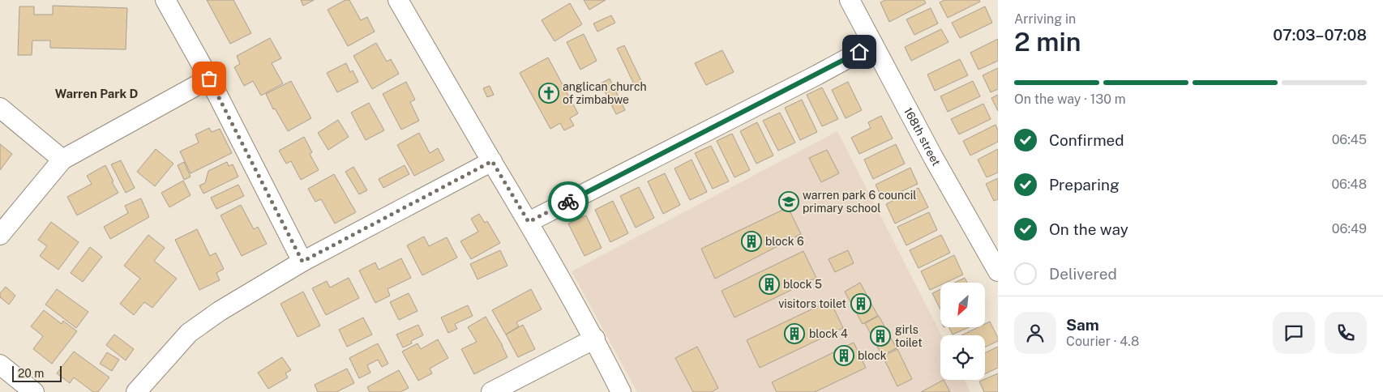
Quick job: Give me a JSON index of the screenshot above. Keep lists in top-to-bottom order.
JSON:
{
  "streets": {
    "street": ["168th street"]
  },
  "districts": ["Warren Park D"],
  "places": {
    "church": ["anglican church of zimbabwe"],
    "school or university": ["warren park 6 council primary school"],
    "building": [
      "block 6",
      "block 5",
      "visitors toilet",
      "block 4",
      "girls toilet",
      "block"
    ]
  },
  "scale_bar": "20 m",
  "north": "bottom left",
  "page": {
    "heading": ["2 min", "Arriving in", "07:03–07:08"],
    "panel": ["Sam", "Courier · 4.8"],
    "bar": "On the way · 130 m",
    "list": [
      ["Confirmed", "06:45"],
      ["Preparing", "06:48"],
      ["On the way", "06:49"],
      "Delivered"
    ],
    "scale": "20 m"
  }
}
